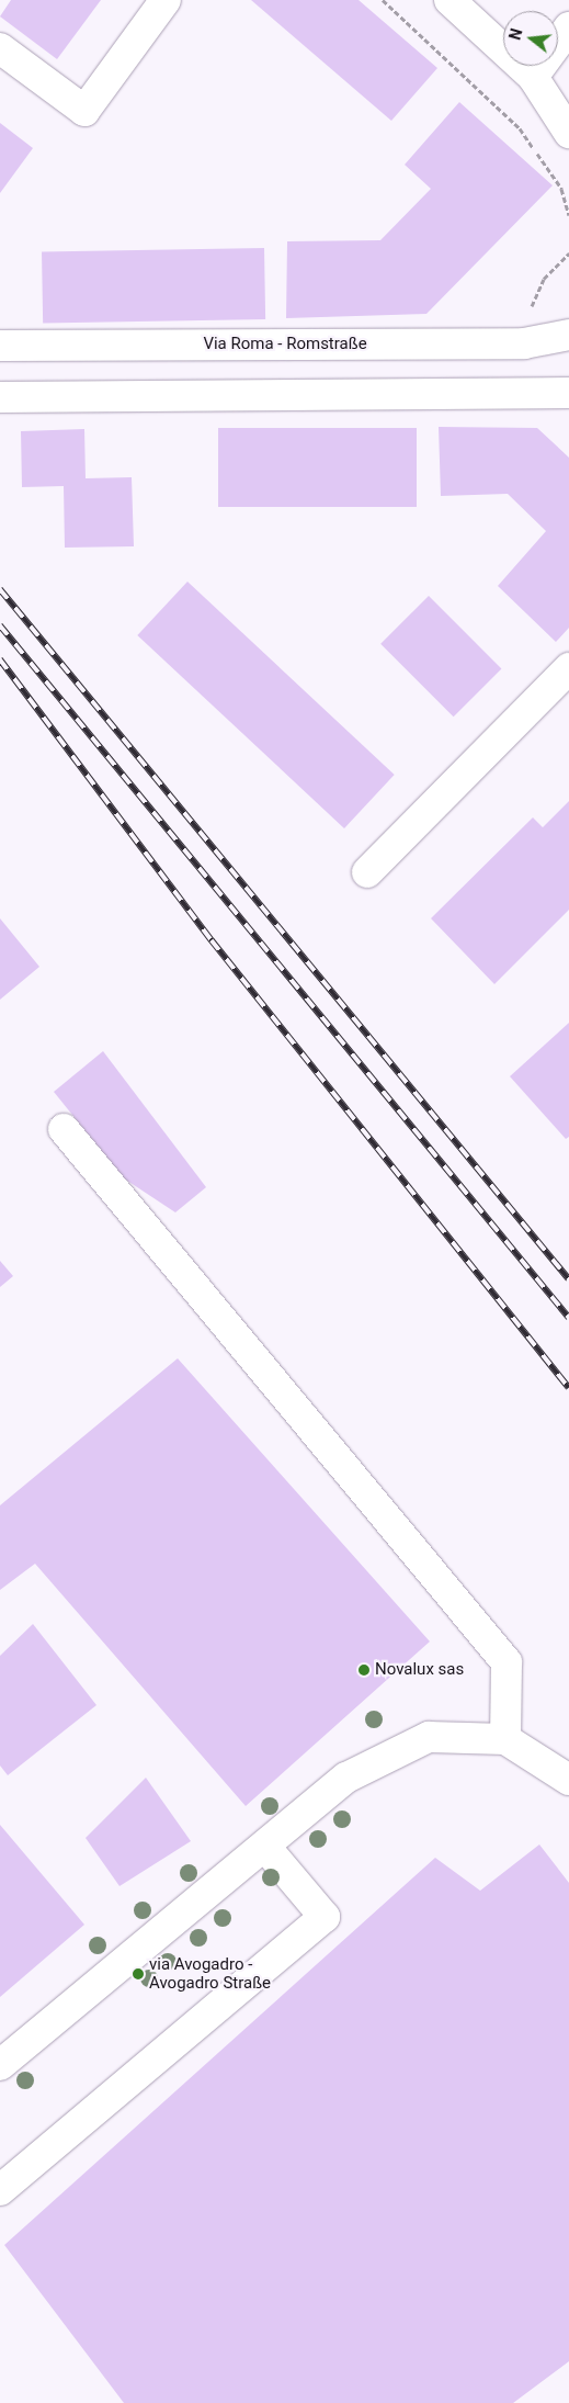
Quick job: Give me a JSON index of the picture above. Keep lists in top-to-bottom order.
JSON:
{
  "streets": {
    "street": ["Via Roma - Romstraße"]
  },
  "places": ["Novalux sas", "via Avogadro - Avogadro Straße"],
  "north": "left"
}
